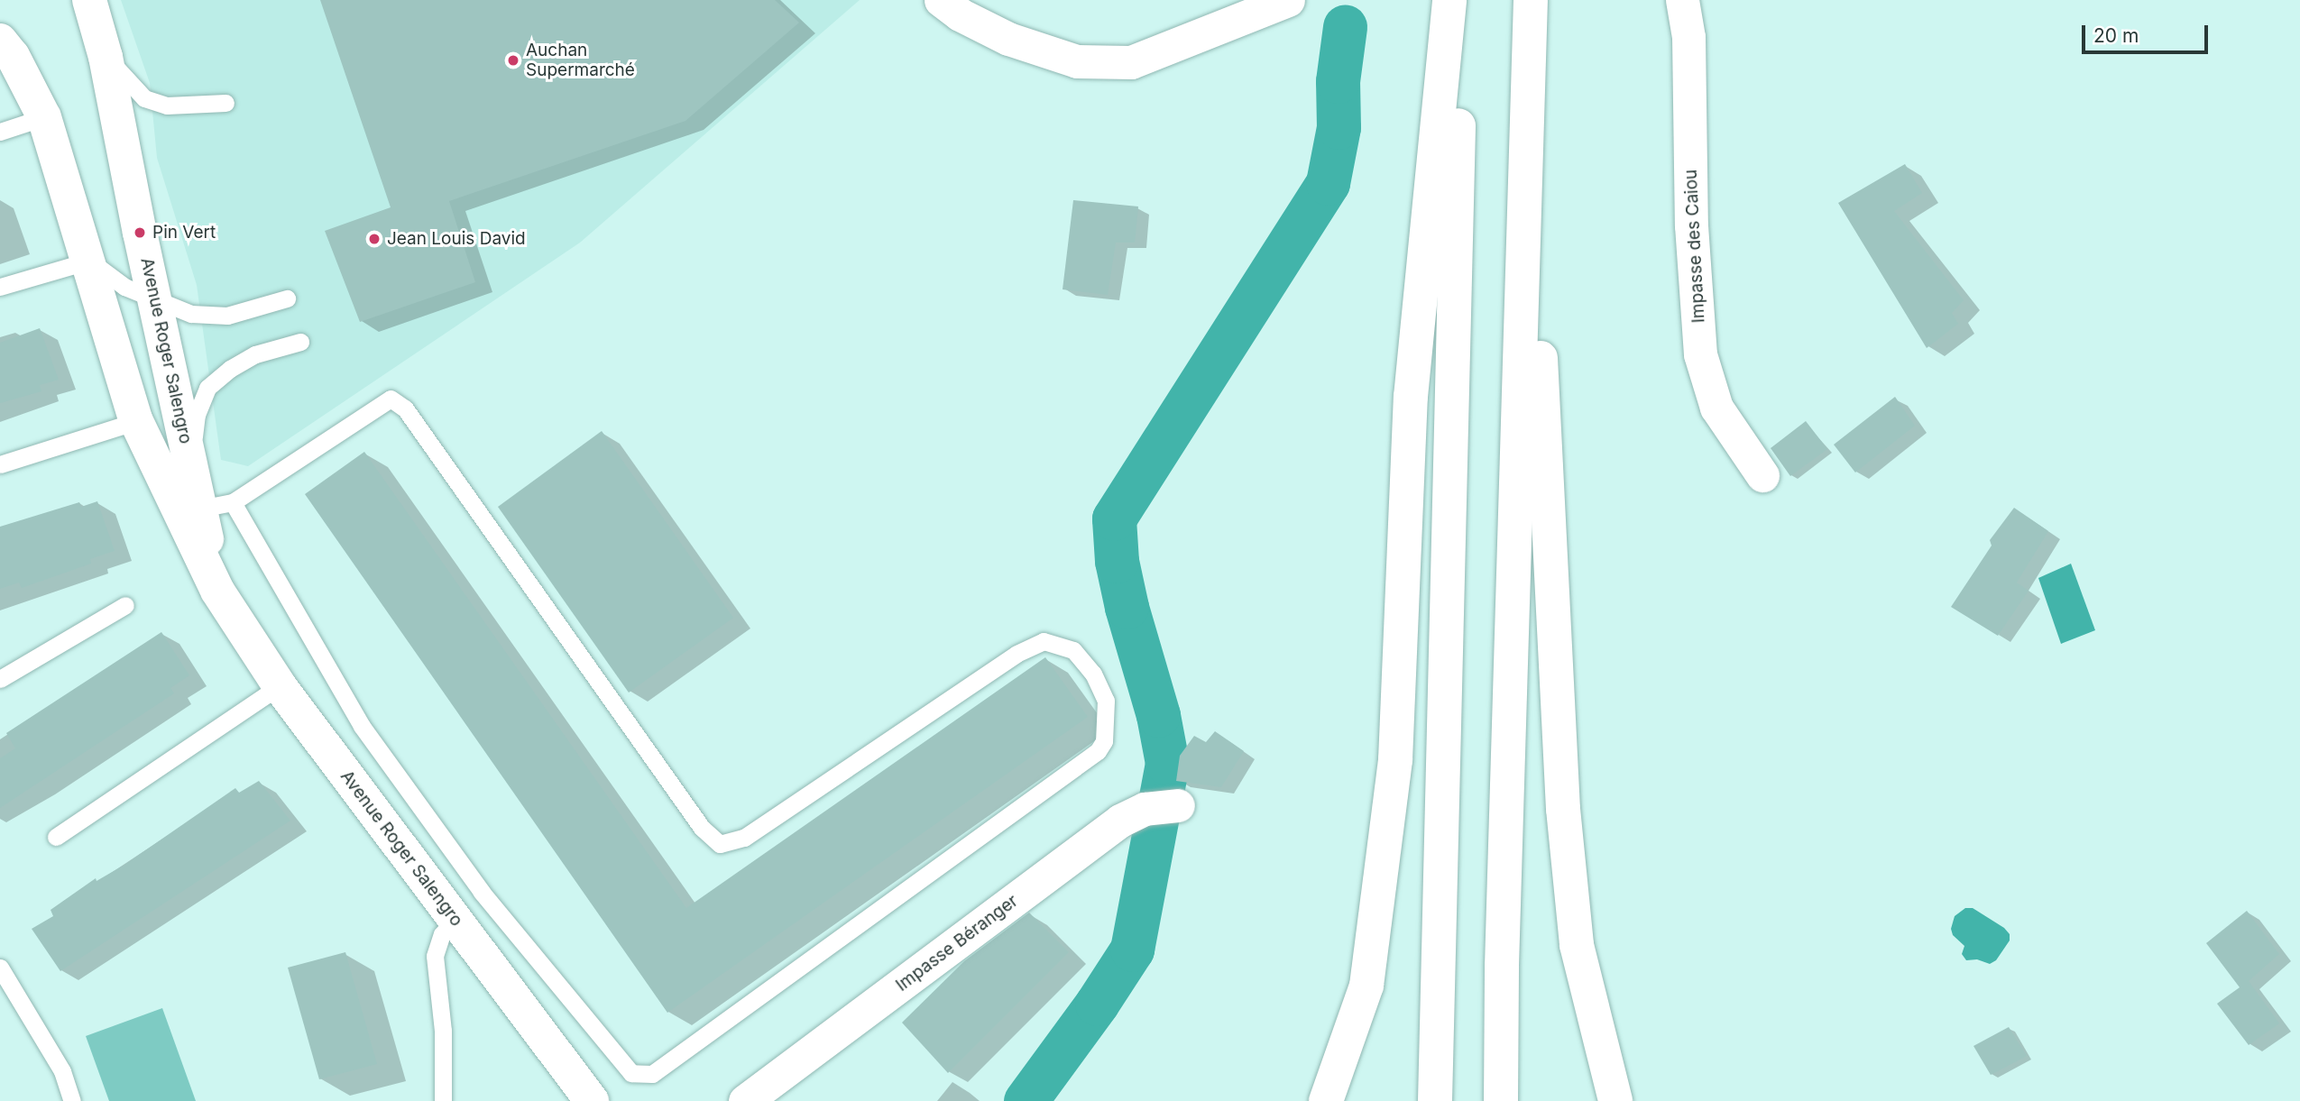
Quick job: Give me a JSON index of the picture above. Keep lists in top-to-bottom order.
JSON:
{
  "streets": {
    "main road": ["Avenue Roger Salengro"],
    "street": ["Impasse des Caiou", "Impasse Béranger"]
  },
  "places": ["Auchan Supermarché", "Pin Vert", "Jean Louis David"],
  "scale_bar": "20 m"
}
